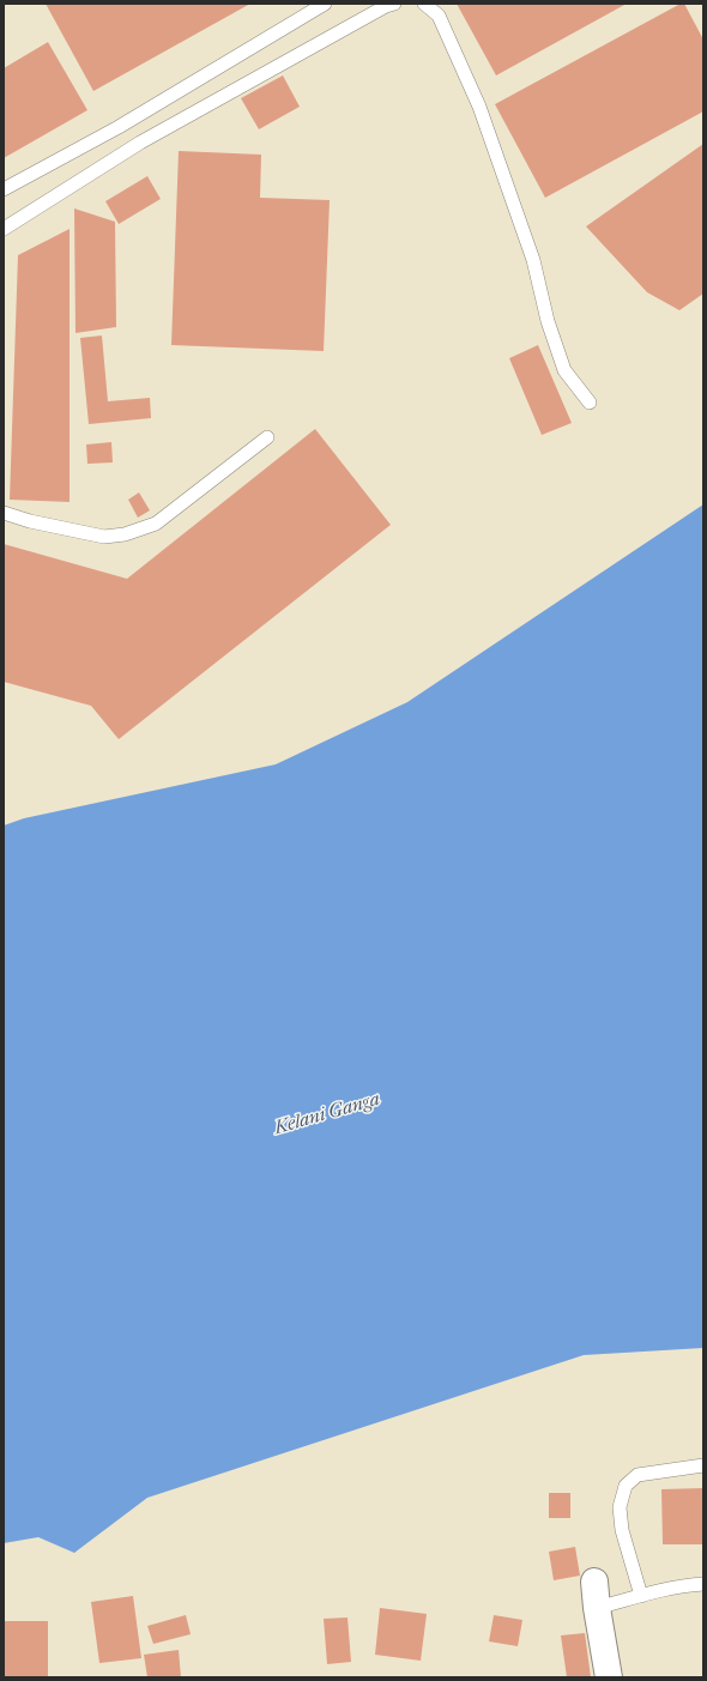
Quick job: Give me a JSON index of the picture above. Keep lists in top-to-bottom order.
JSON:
{
  "water": ["Kelani Ganga"]
}
